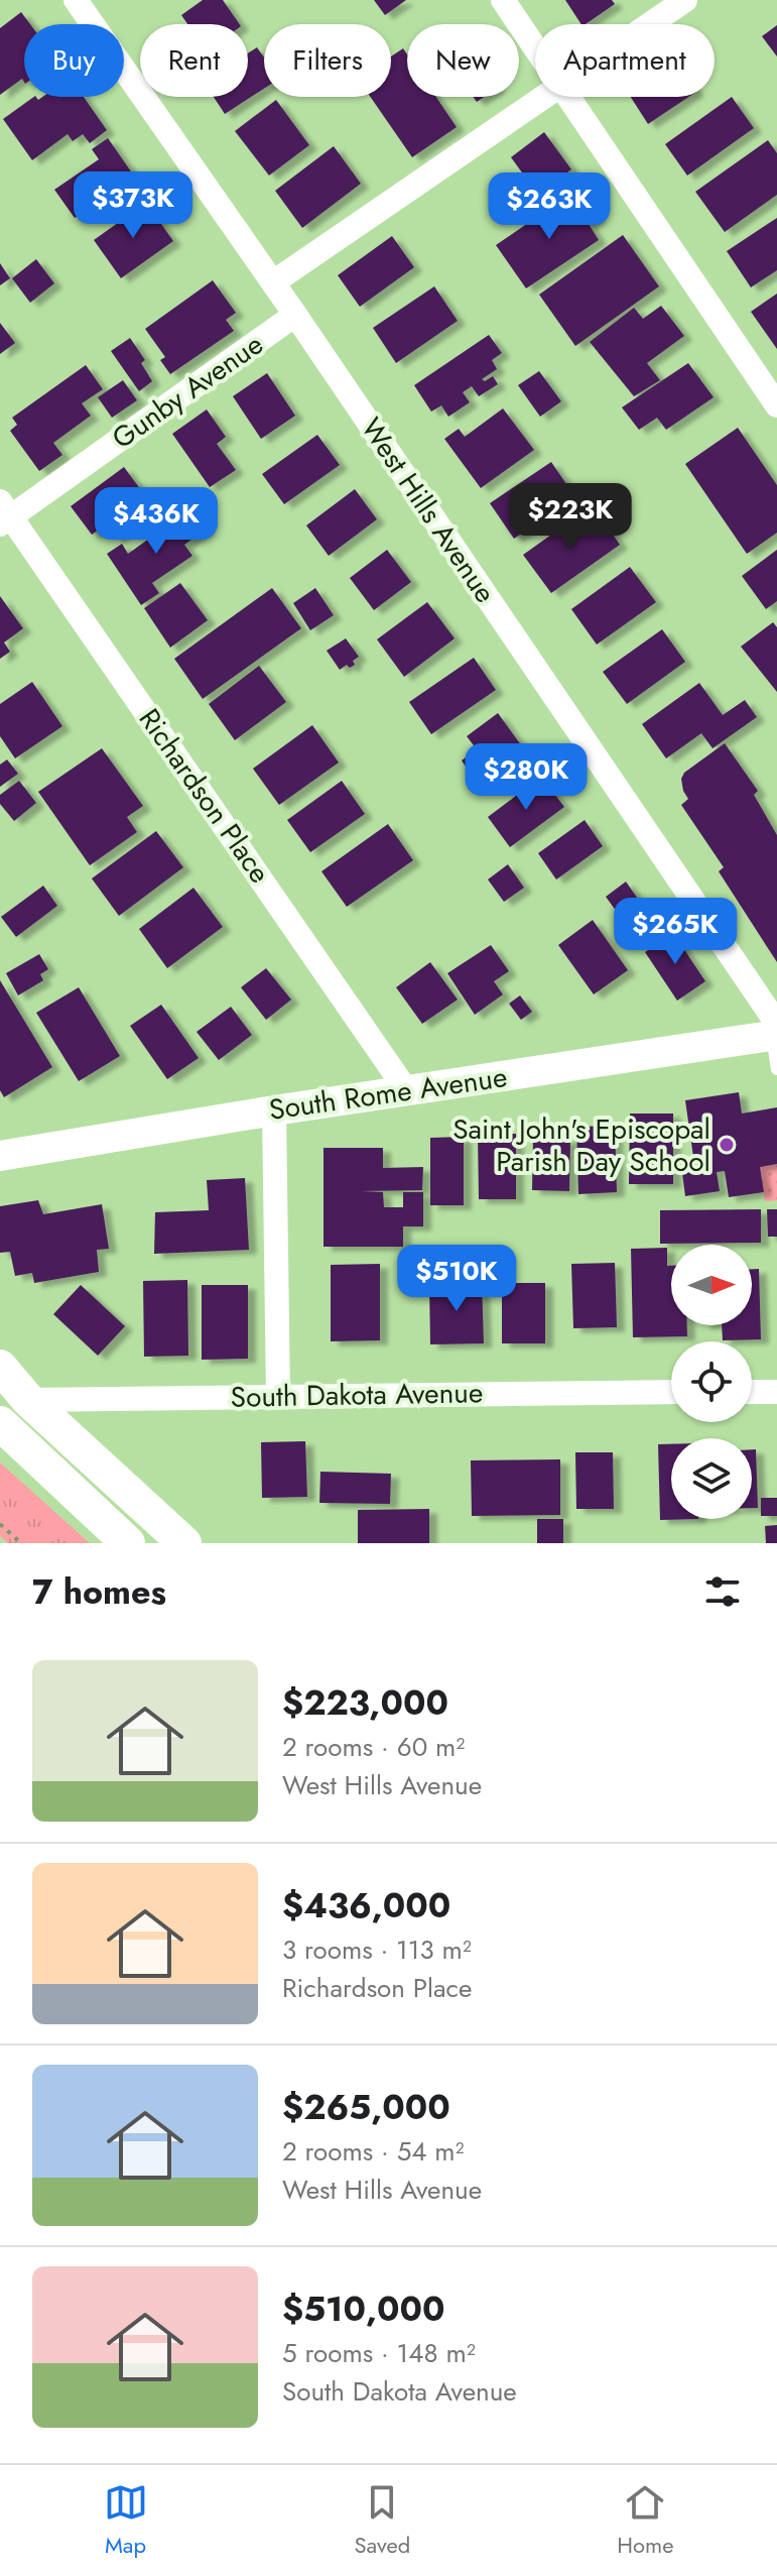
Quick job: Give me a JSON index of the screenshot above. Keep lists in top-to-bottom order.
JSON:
{
  "streets": {
    "street": [
      "Gunby Avenue",
      "West Hills Avenue",
      "Richardson Place",
      "South Rome Avenue",
      "South Dakota Avenue"
    ]
  },
  "crossings": [
    ["Gunby Avenue", "West Hills Avenue"],
    ["Gunby Avenue", "Richardson Place"],
    ["West Hills Avenue", "South Rome Avenue"],
    ["Richardson Place", "South Rome Avenue"]
  ],
  "places": ["Saint John's Episcopal Parish Day School"],
  "north": "right",
  "page": {
    "chip": [
      "Buy",
      "Rent",
      "Filters",
      "New",
      "Apartment"
    ],
    "price": [
      "$373K",
      "$263K",
      "$223K",
      "$436K",
      "$280K",
      "$265K",
      "$510K"
    ],
    "heading": "7 homes",
    "list": [
      {
        "name": "$223,000",
        "note": "2 rooms · 60 m² · West Hills Avenue"
      },
      {
        "name": "$436,000",
        "note": "3 rooms · 113 m² · Richardson Place"
      },
      {
        "name": "$265,000",
        "note": "2 rooms · 54 m² · West Hills Avenue"
      },
      {
        "name": "$510,000",
        "note": "5 rooms · 148 m² · South Dakota Avenue"
      }
    ],
    "tabs": ["Map", "Saved", "Home"]
  }
}
